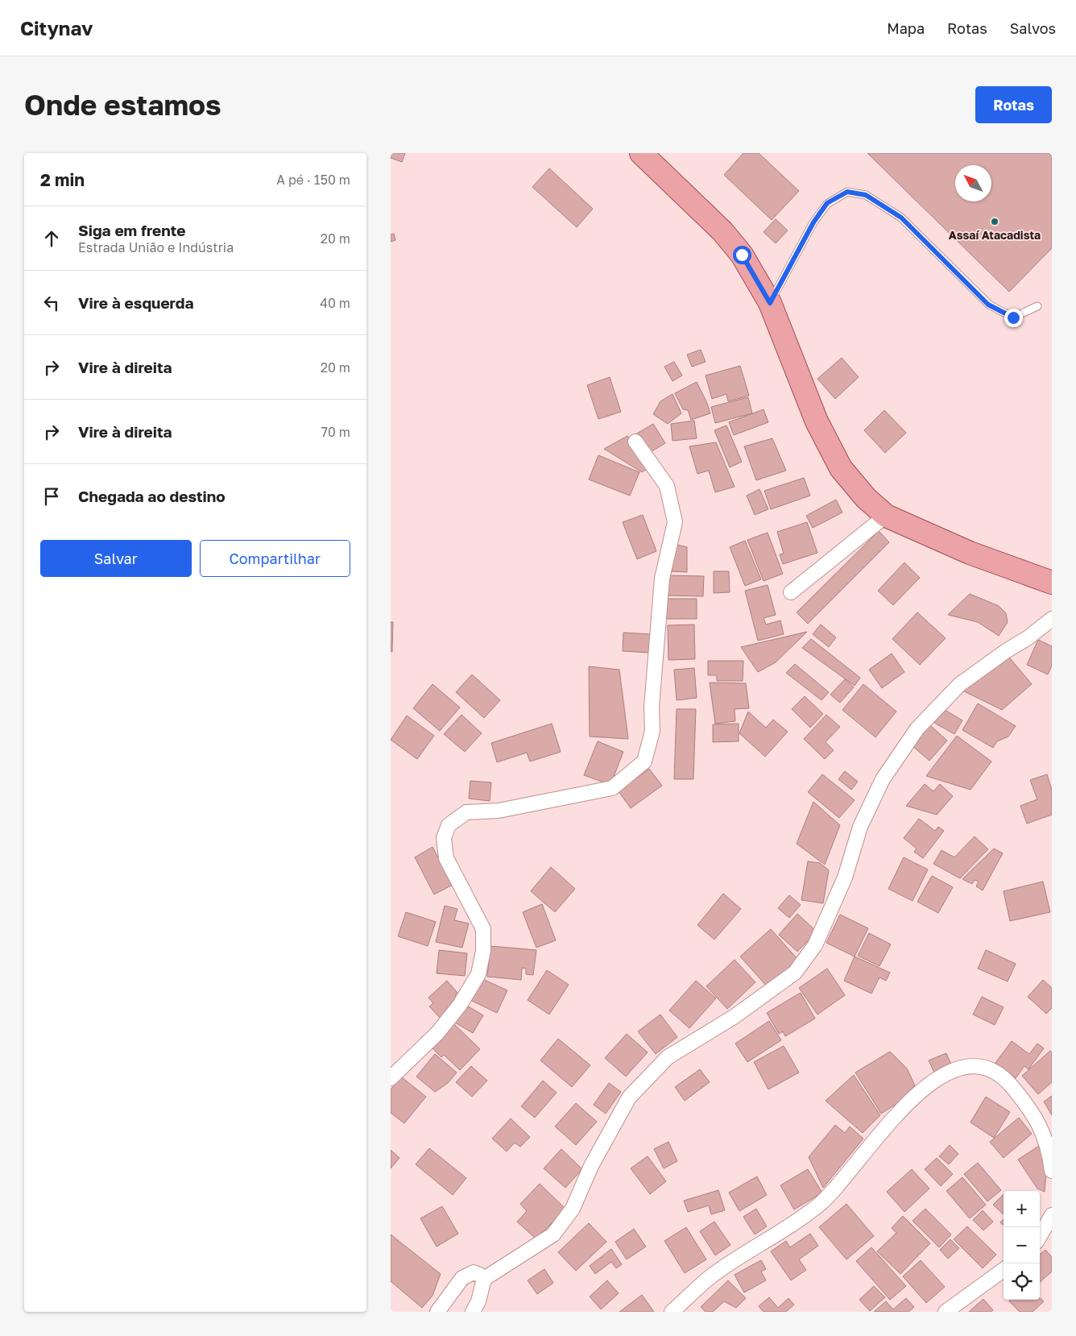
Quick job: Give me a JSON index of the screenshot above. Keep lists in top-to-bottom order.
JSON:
{
  "places": ["Assaí Atacadista"],
  "north": "top left",
  "page": {
    "header": "Citynav",
    "nav": ["Mapa", "Rotas", "Salvos"],
    "buttons": [
      "Rotas",
      ["Salvar", "Compartilhar"]
    ],
    "title": "Onde estamos",
    "heading": ["2 min", "A pé · 150 m"],
    "list": [
      ["Siga em frente", "Estrada União e Indústria", "20 m"],
      ["Vire à esquerda", "40 m"],
      ["Vire à direita", "20 m"],
      ["Vire à direita", "70 m"],
      "Chegada ao destino"
    ],
    "map_buttons": ["+", "−"]
  }
}
